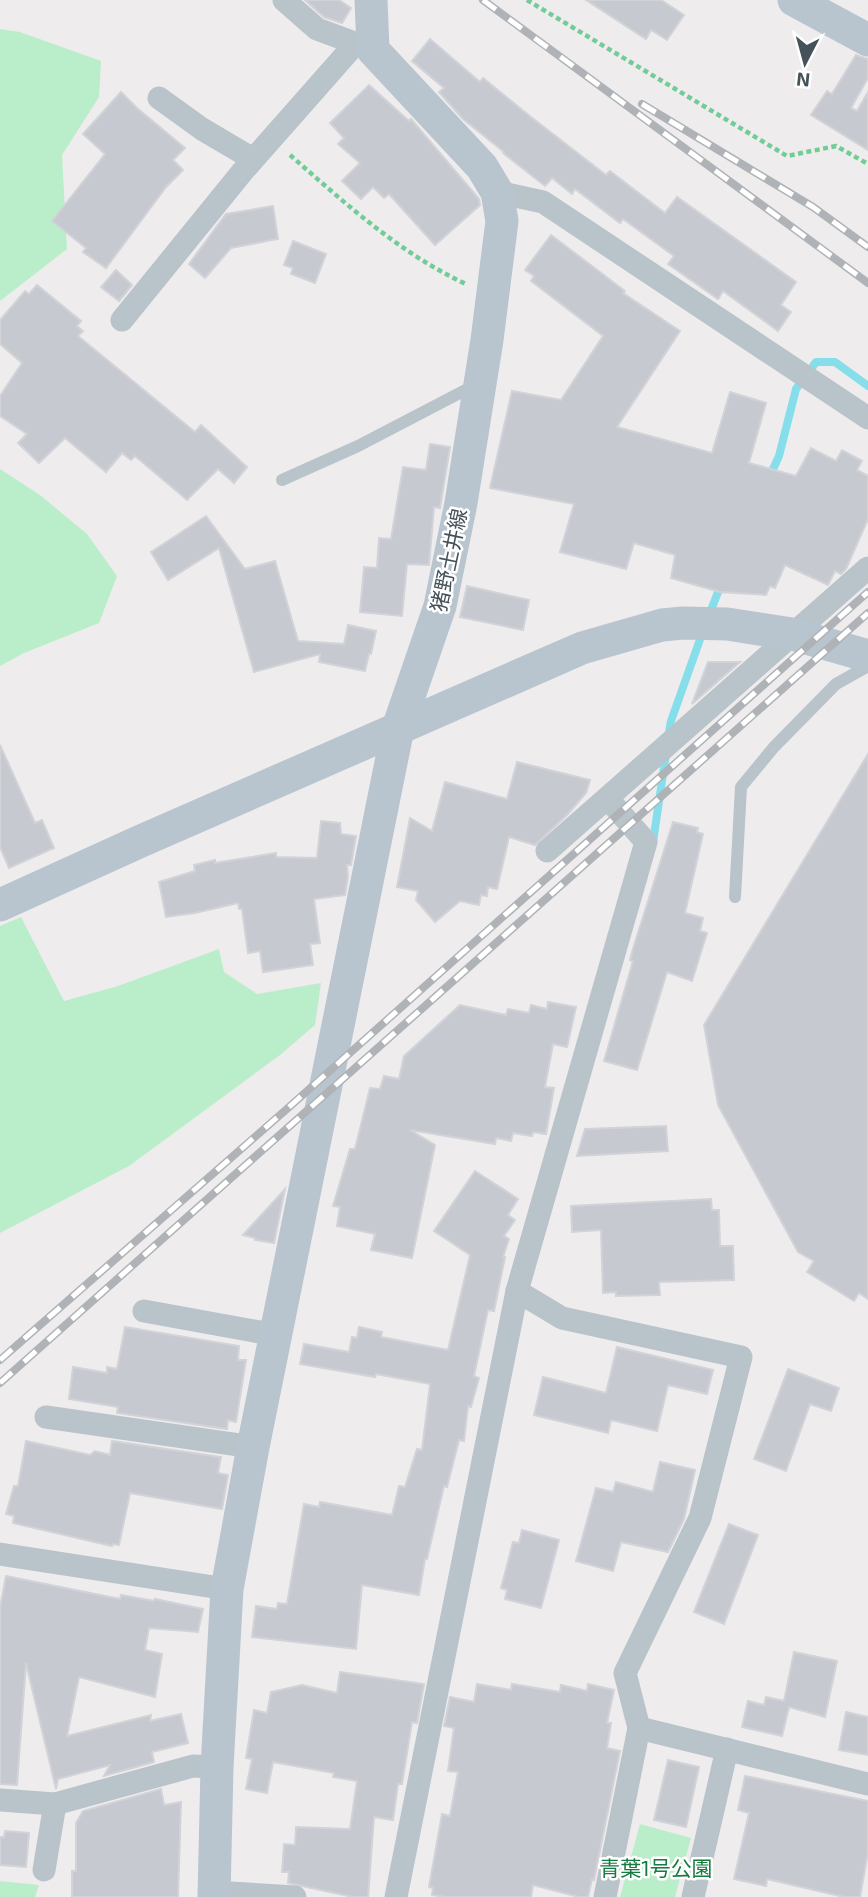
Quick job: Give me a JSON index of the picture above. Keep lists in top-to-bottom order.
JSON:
{
  "streets": {
    "street": ["猪野土井線"]
  },
  "parks": ["青葉1号公園"],
  "north": "bottom"
}
